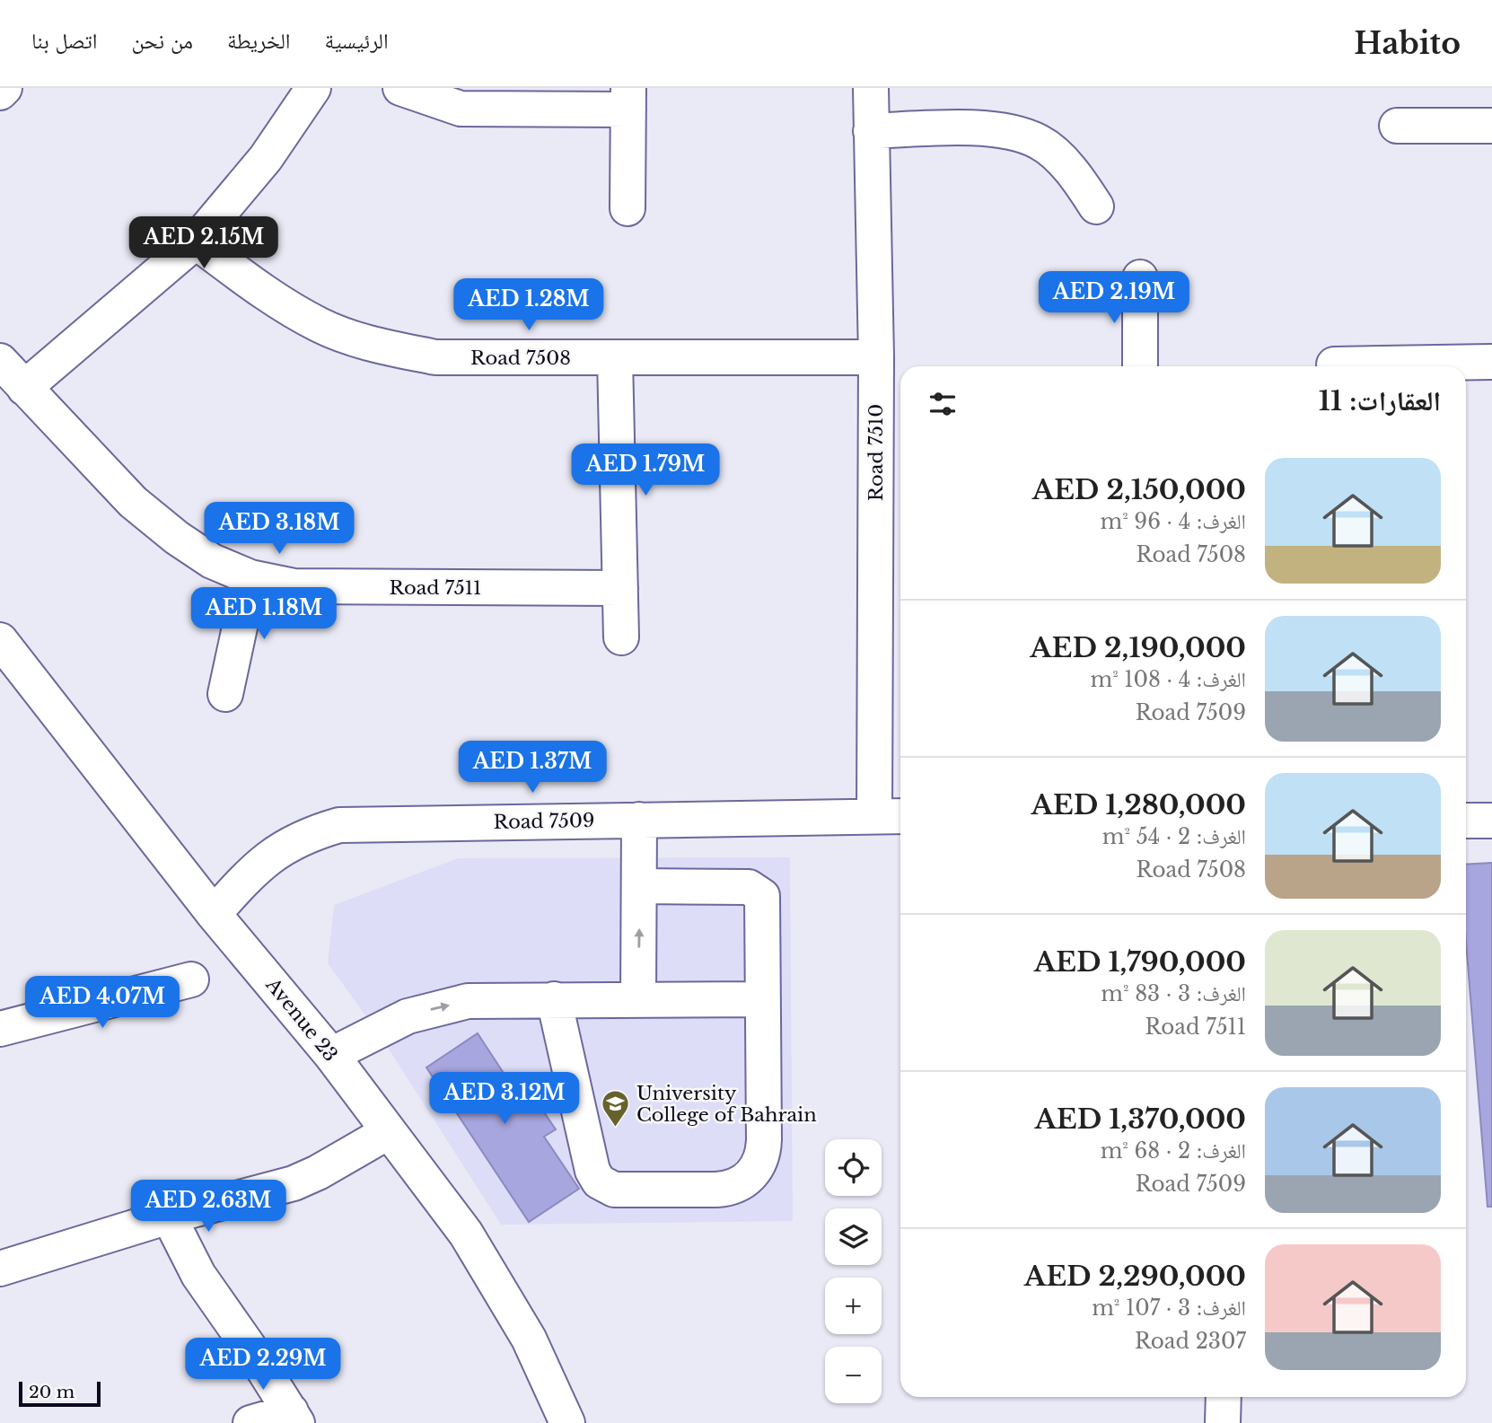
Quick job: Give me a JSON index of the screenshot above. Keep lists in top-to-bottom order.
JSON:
{
  "streets": {
    "street": [
      "Road 7508",
      "Road 7510",
      "Road 7511",
      "Road 7509",
      "Avenue 23"
    ]
  },
  "crossings": [
    ["Road 7508", "Road 7510"],
    ["Road 7510", "Road 7509"],
    ["Road 7509", "Avenue 23"]
  ],
  "places": {
    "school or university": ["University College of Bahrain"]
  },
  "scale_bar": "20 m",
  "page": {
    "header": "Habito",
    "nav": [
      "الرئيسية",
      "الخريطة",
      "من نحن",
      "اتصل بنا"
    ],
    "price": [
      "AED 2.15M",
      "AED 2.19M",
      "AED 1.28M",
      "AED 1.79M",
      "AED 3.18M",
      "AED 1.18M",
      "AED 1.37M",
      "AED 4.07M",
      "AED 3.12M",
      "AED 2.63M",
      "AED 2.29M"
    ],
    "heading": "العقارات: 11",
    "list": [
      {
        "name": "AED 2,150,000",
        "note": "الغرف: 4 · 96 m² · Road 7508"
      },
      {
        "name": "AED 2,190,000",
        "note": "الغرف: 4 · 108 m² · Road 7509"
      },
      {
        "name": "AED 1,280,000",
        "note": "الغرف: 2 · 54 m² · Road 7508"
      },
      {
        "name": "AED 1,790,000",
        "note": "الغرف: 3 · 83 m² · Road 7511"
      },
      {
        "name": "AED 1,370,000",
        "note": "الغرف: 2 · 68 m² · Road 7509"
      },
      {
        "name": "AED 2,290,000",
        "note": "الغرف: 3 · 107 m² · Road 2307"
      }
    ],
    "map_buttons": ["+", "−"],
    "scale": "20 m"
  }
}
